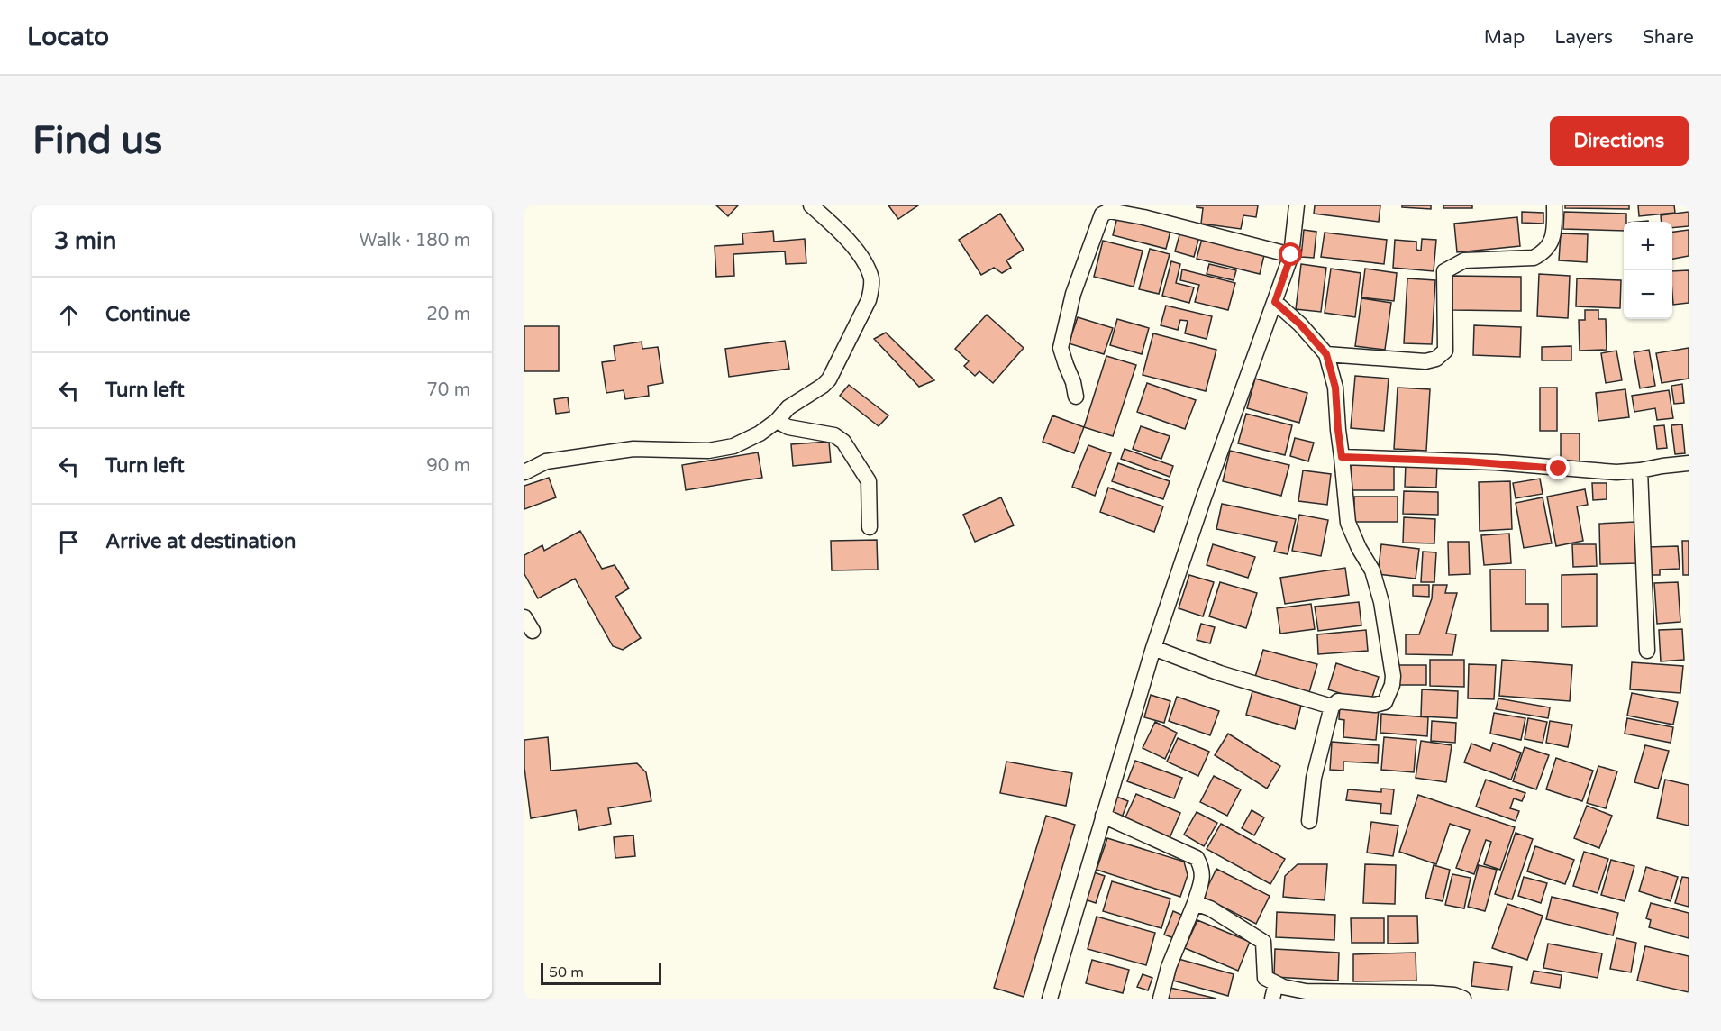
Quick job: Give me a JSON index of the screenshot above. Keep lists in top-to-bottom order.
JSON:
{
  "scale_bar": "50 m",
  "page": {
    "header": "Locato",
    "nav": ["Map", "Layers", "Share"],
    "buttons": "Directions",
    "title": "Find us",
    "heading": ["3 min", "Walk · 180 m"],
    "map_buttons": ["+", "−"],
    "list": [
      ["Continue", "20 m"],
      ["Turn left", "70 m"],
      ["Turn left", "90 m"],
      "Arrive at destination"
    ],
    "scale": "50 m"
  }
}
